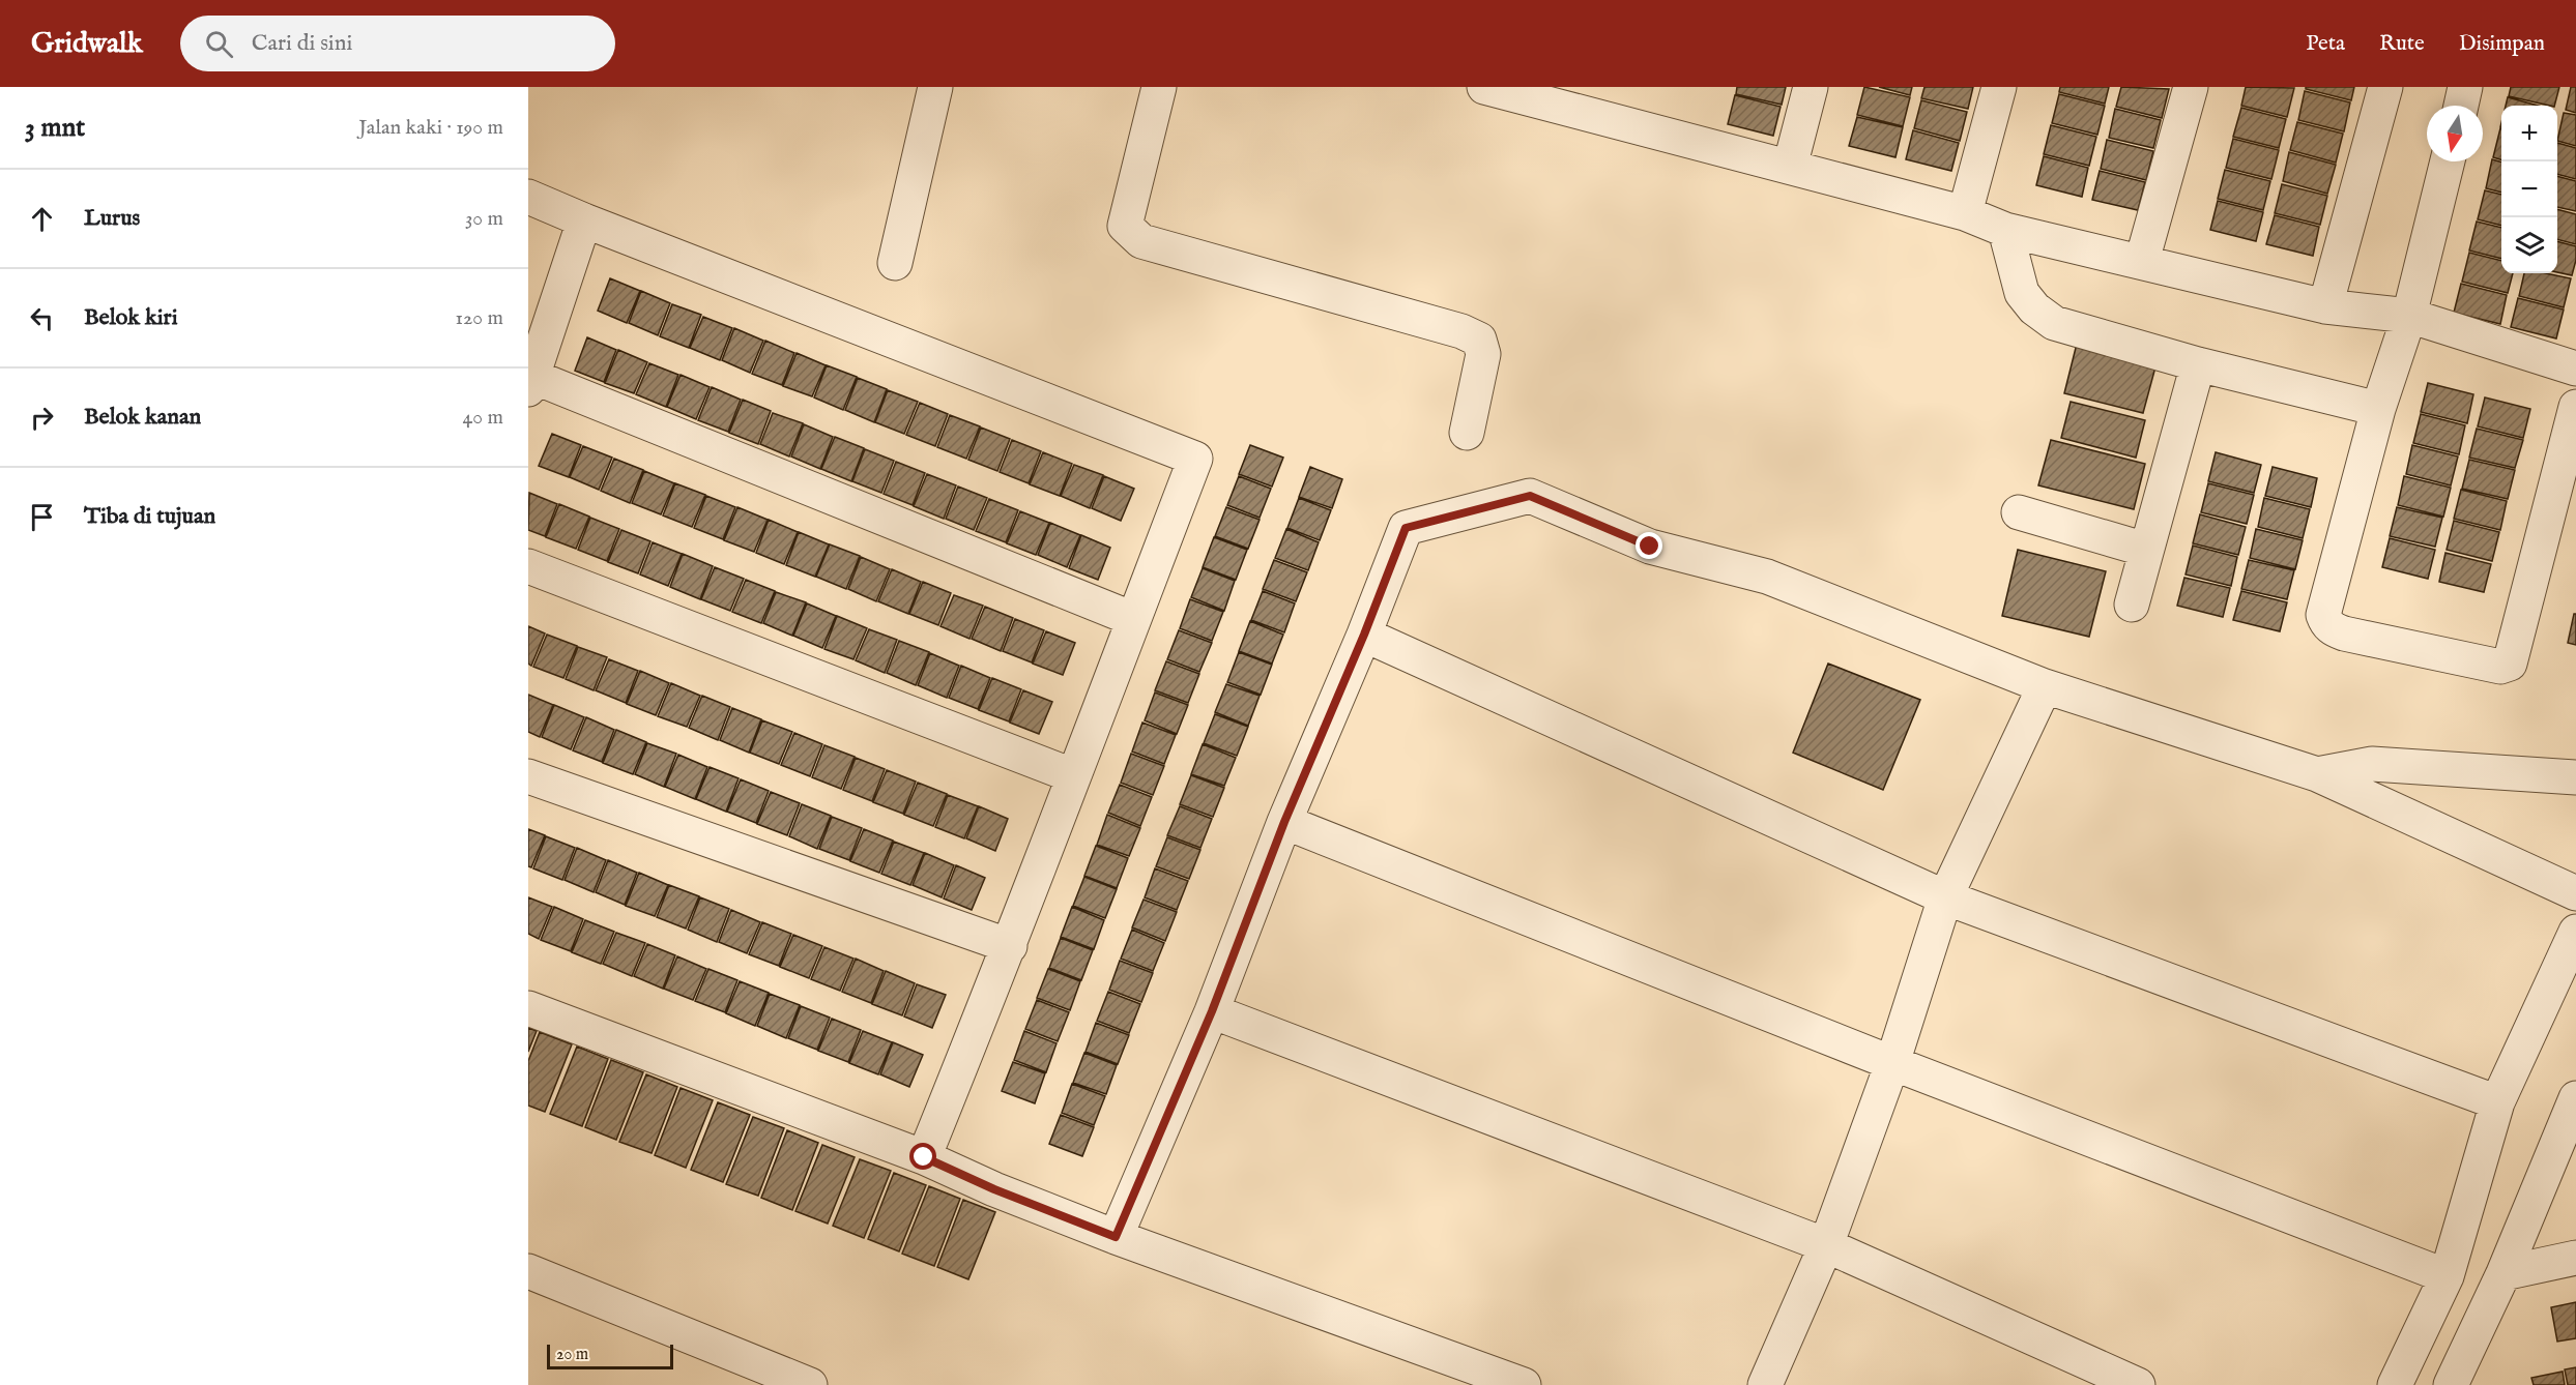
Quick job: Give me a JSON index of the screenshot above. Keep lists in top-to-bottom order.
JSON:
{
  "scale_bar": "20 m",
  "north": "bottom",
  "page": {
    "header": "Gridwalk",
    "search": "Cari di sini",
    "nav": ["Peta", "Rute", "Disimpan"],
    "heading": ["3 mnt", "Jalan kaki · 190 m"],
    "map_buttons": ["+", "−"],
    "list": [
      ["Lurus", "30 m"],
      ["Belok kiri", "120 m"],
      ["Belok kanan", "40 m"],
      "Tiba di tujuan"
    ],
    "scale": "20 m"
  }
}
